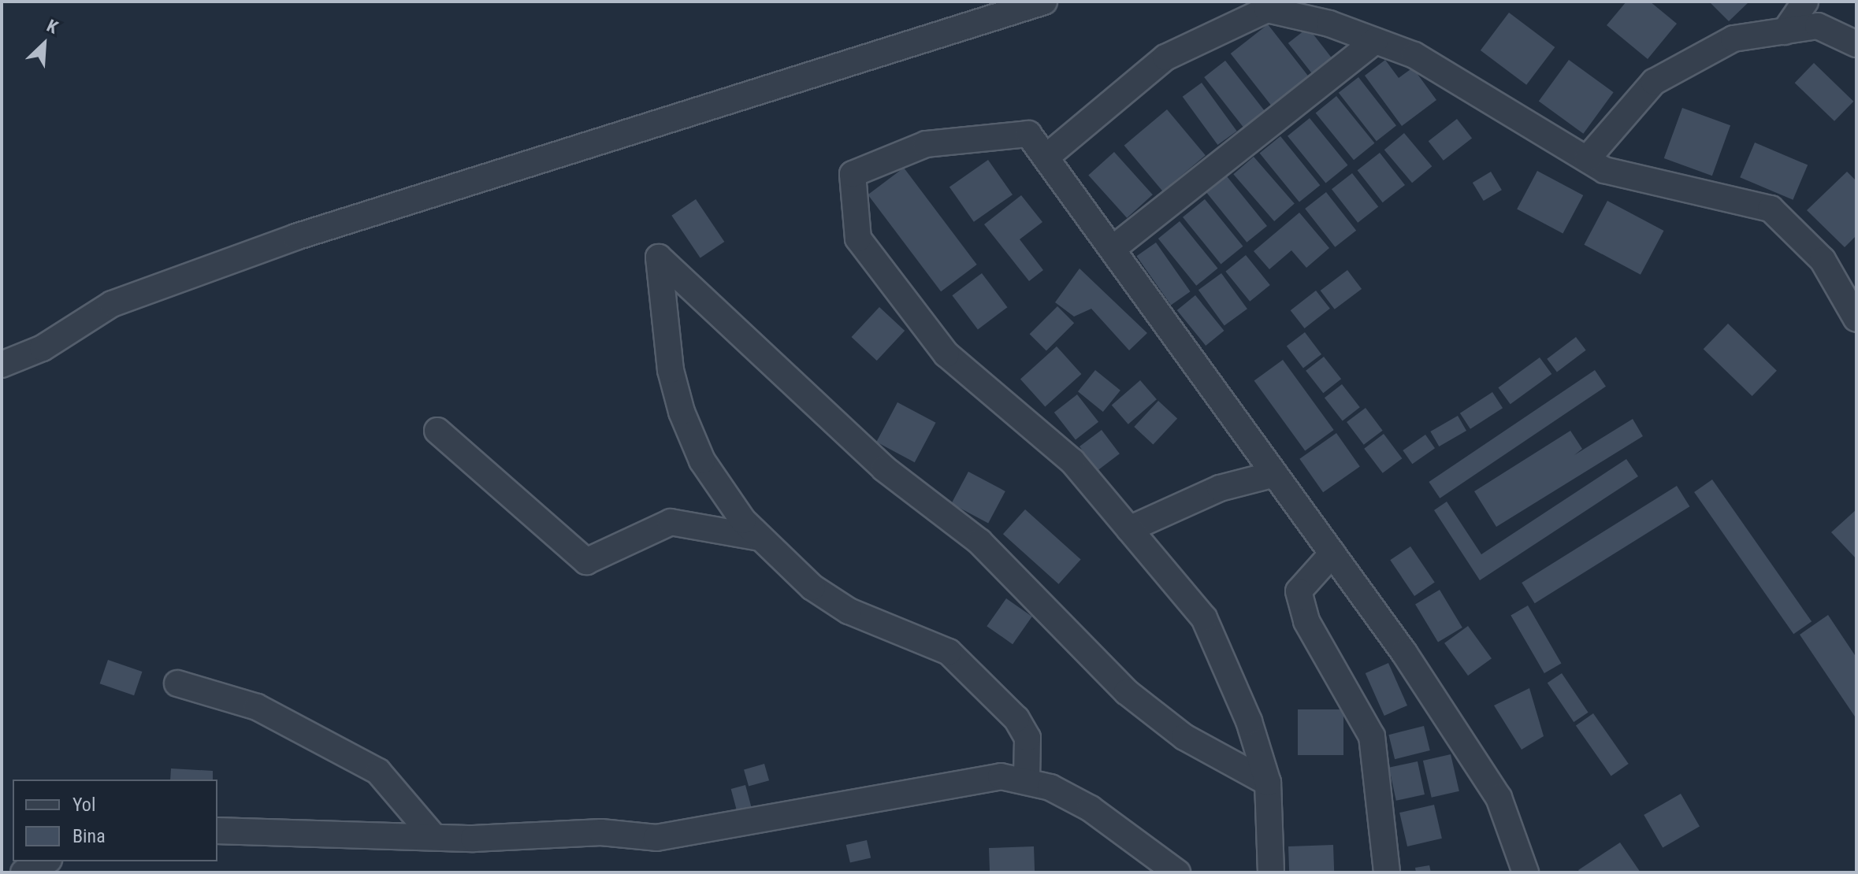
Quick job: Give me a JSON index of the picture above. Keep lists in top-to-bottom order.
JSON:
{
  "legend": ["Yol", "Bina"],
  "north": "top right"
}
